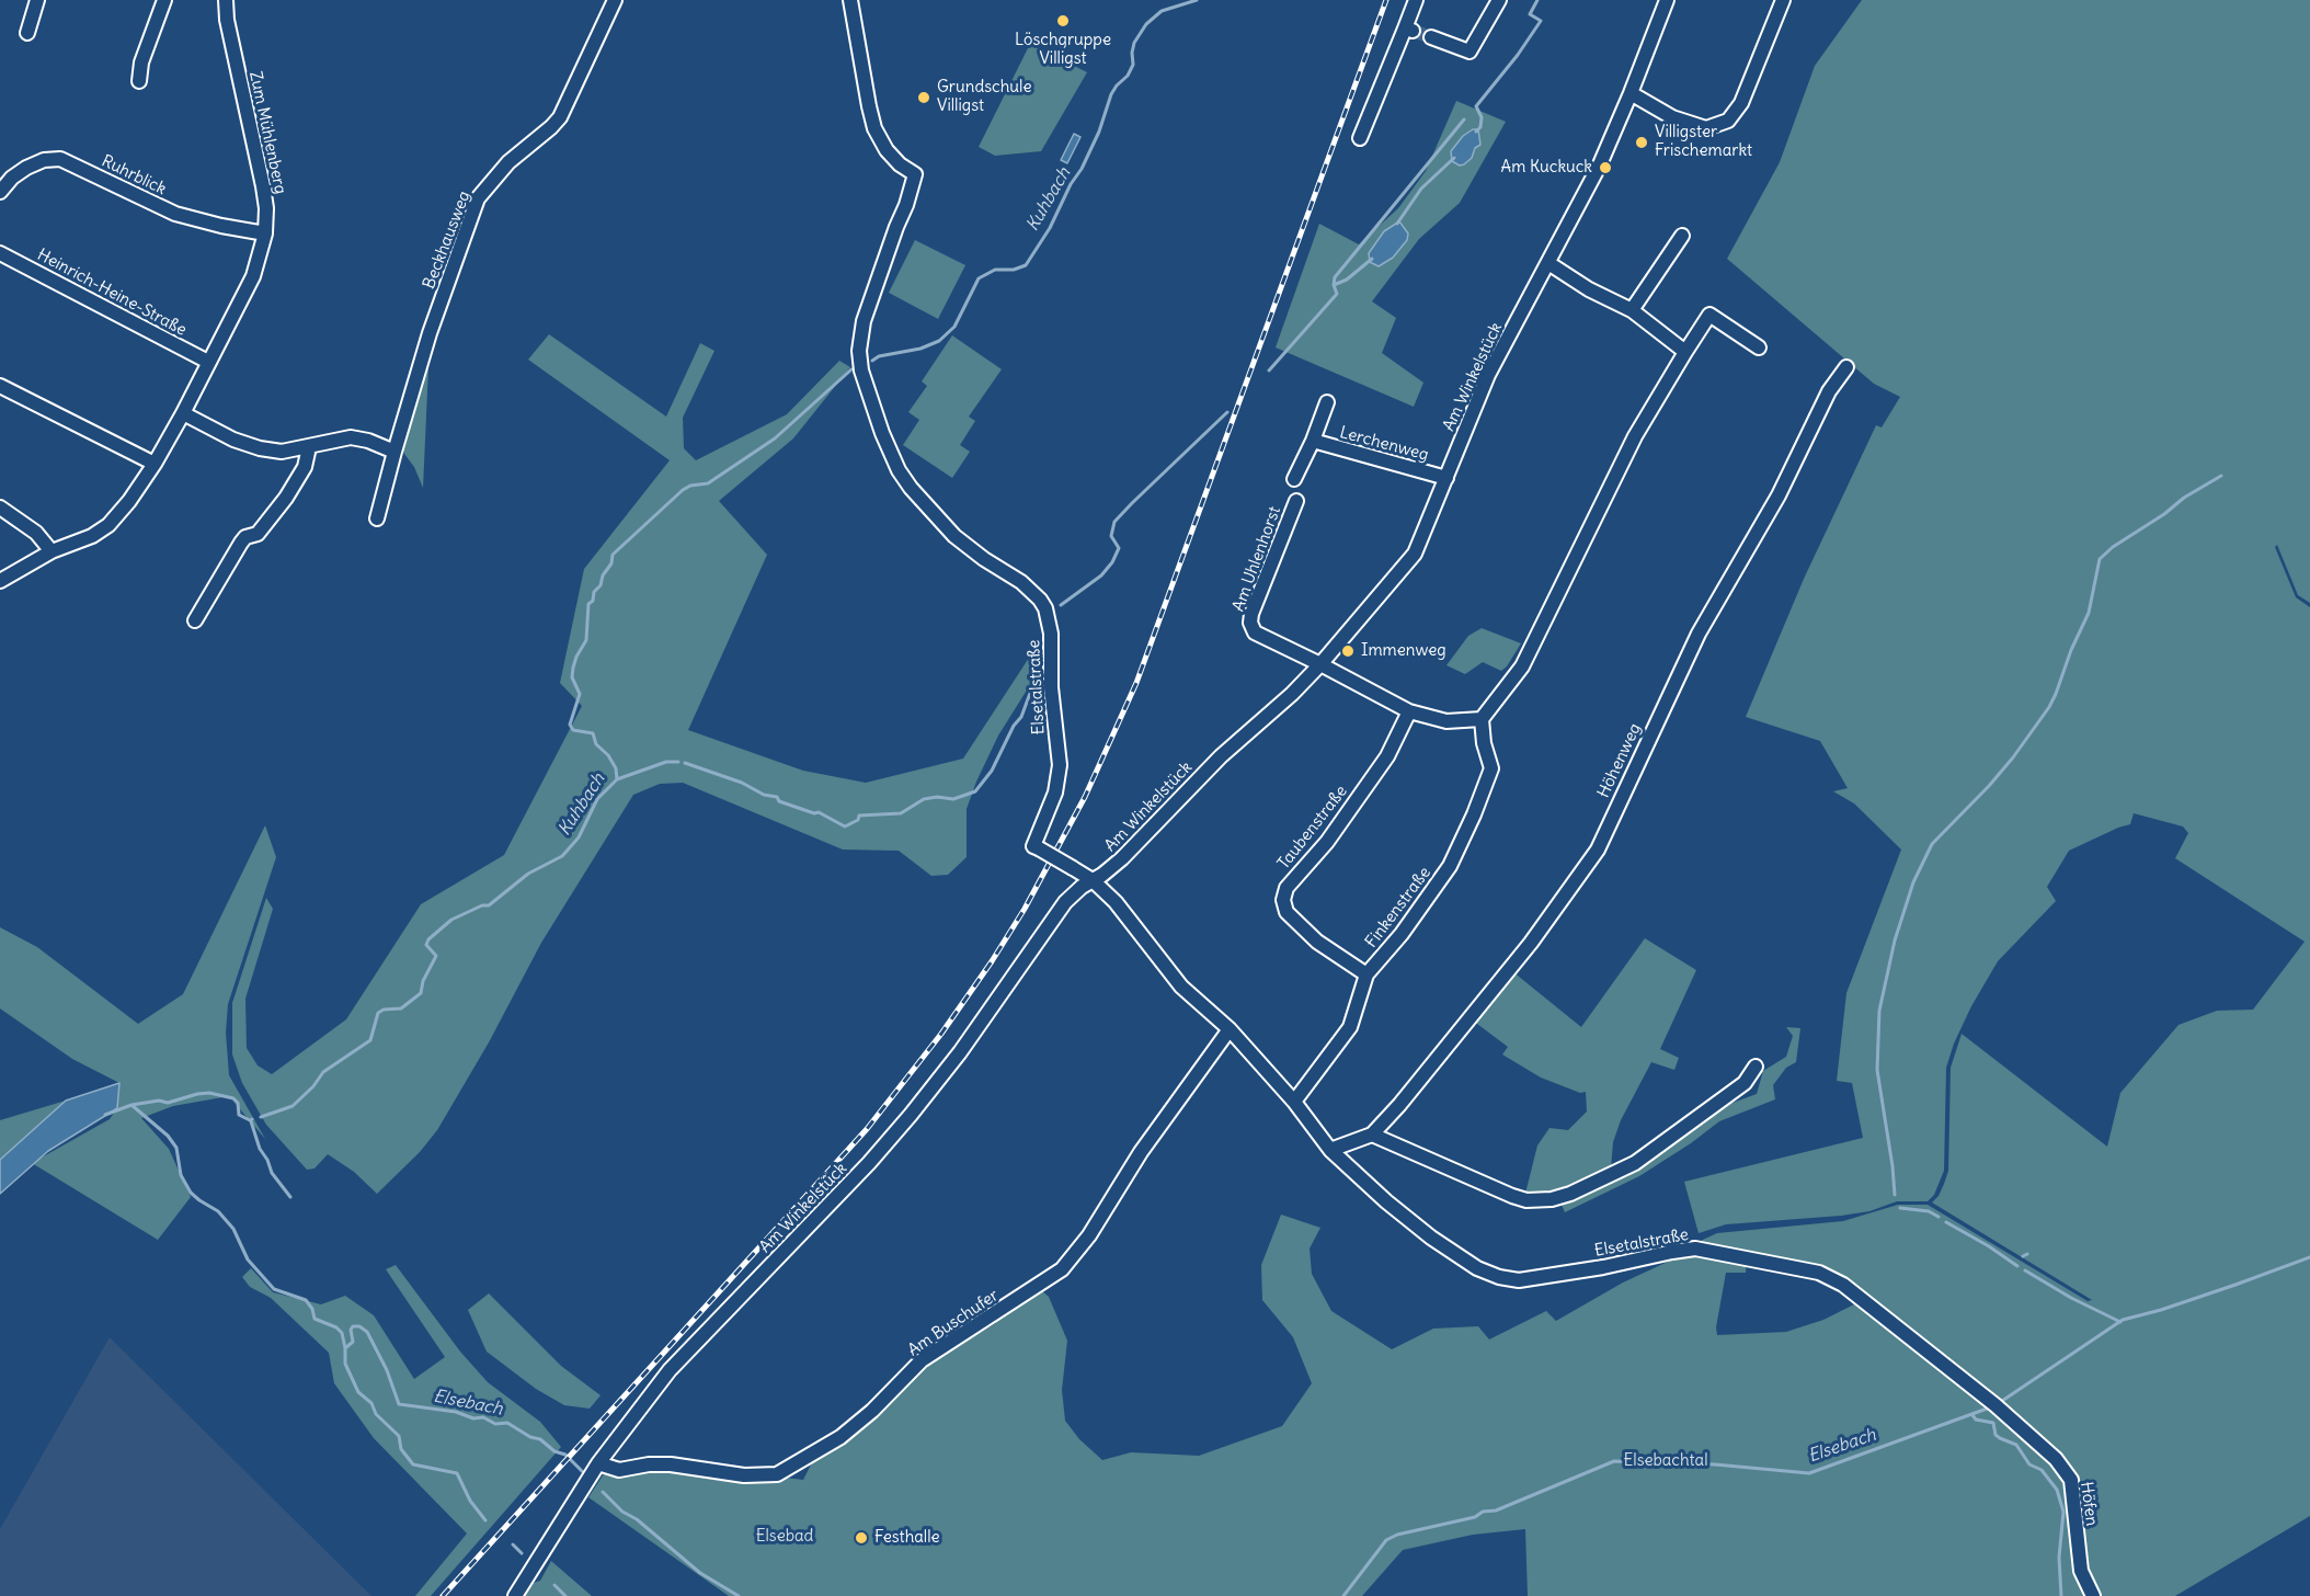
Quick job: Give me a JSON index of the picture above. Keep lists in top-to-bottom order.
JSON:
{
  "streets": {
    "street": [
      "Zum Mühlenberg",
      "Ruhrblick",
      "Beckhausweg",
      "Heinrich-Heine-Straße",
      "Am Winkelstück",
      "Lerchenweg",
      "Am Uhlenhorst",
      "Elsetalstraße",
      "Höhenweg",
      "Taubenstraße",
      "Finkenstraße",
      "Am Buschufer",
      "Höfen"
    ]
  },
  "crossings": [
    ["Zum Mühlenberg", "Ruhrblick"],
    ["Zum Mühlenberg", "Heinrich-Heine-Straße"],
    ["Am Winkelstück", "Lerchenweg"],
    ["Am Winkelstück", "Am Uhlenhorst"],
    ["Am Winkelstück", "Elsetalstraße"],
    ["Am Winkelstück", "Am Buschufer"],
    ["Elsetalstraße", "Finkenstraße"],
    ["Elsetalstraße", "Am Buschufer"],
    ["Elsetalstraße", "Höfen"],
    ["Taubenstraße", "Finkenstraße"]
  ],
  "water": ["Kuhbach", "Elsebach"],
  "parks": ["Elsebachtal", "Elsebad"],
  "places": [
    "Löschgruppe Villigst",
    "Grundschule Villigst",
    "Villigster Frischemarkt",
    "Am Kuckuck",
    "Immenweg",
    "Festhalle"
  ]
}
